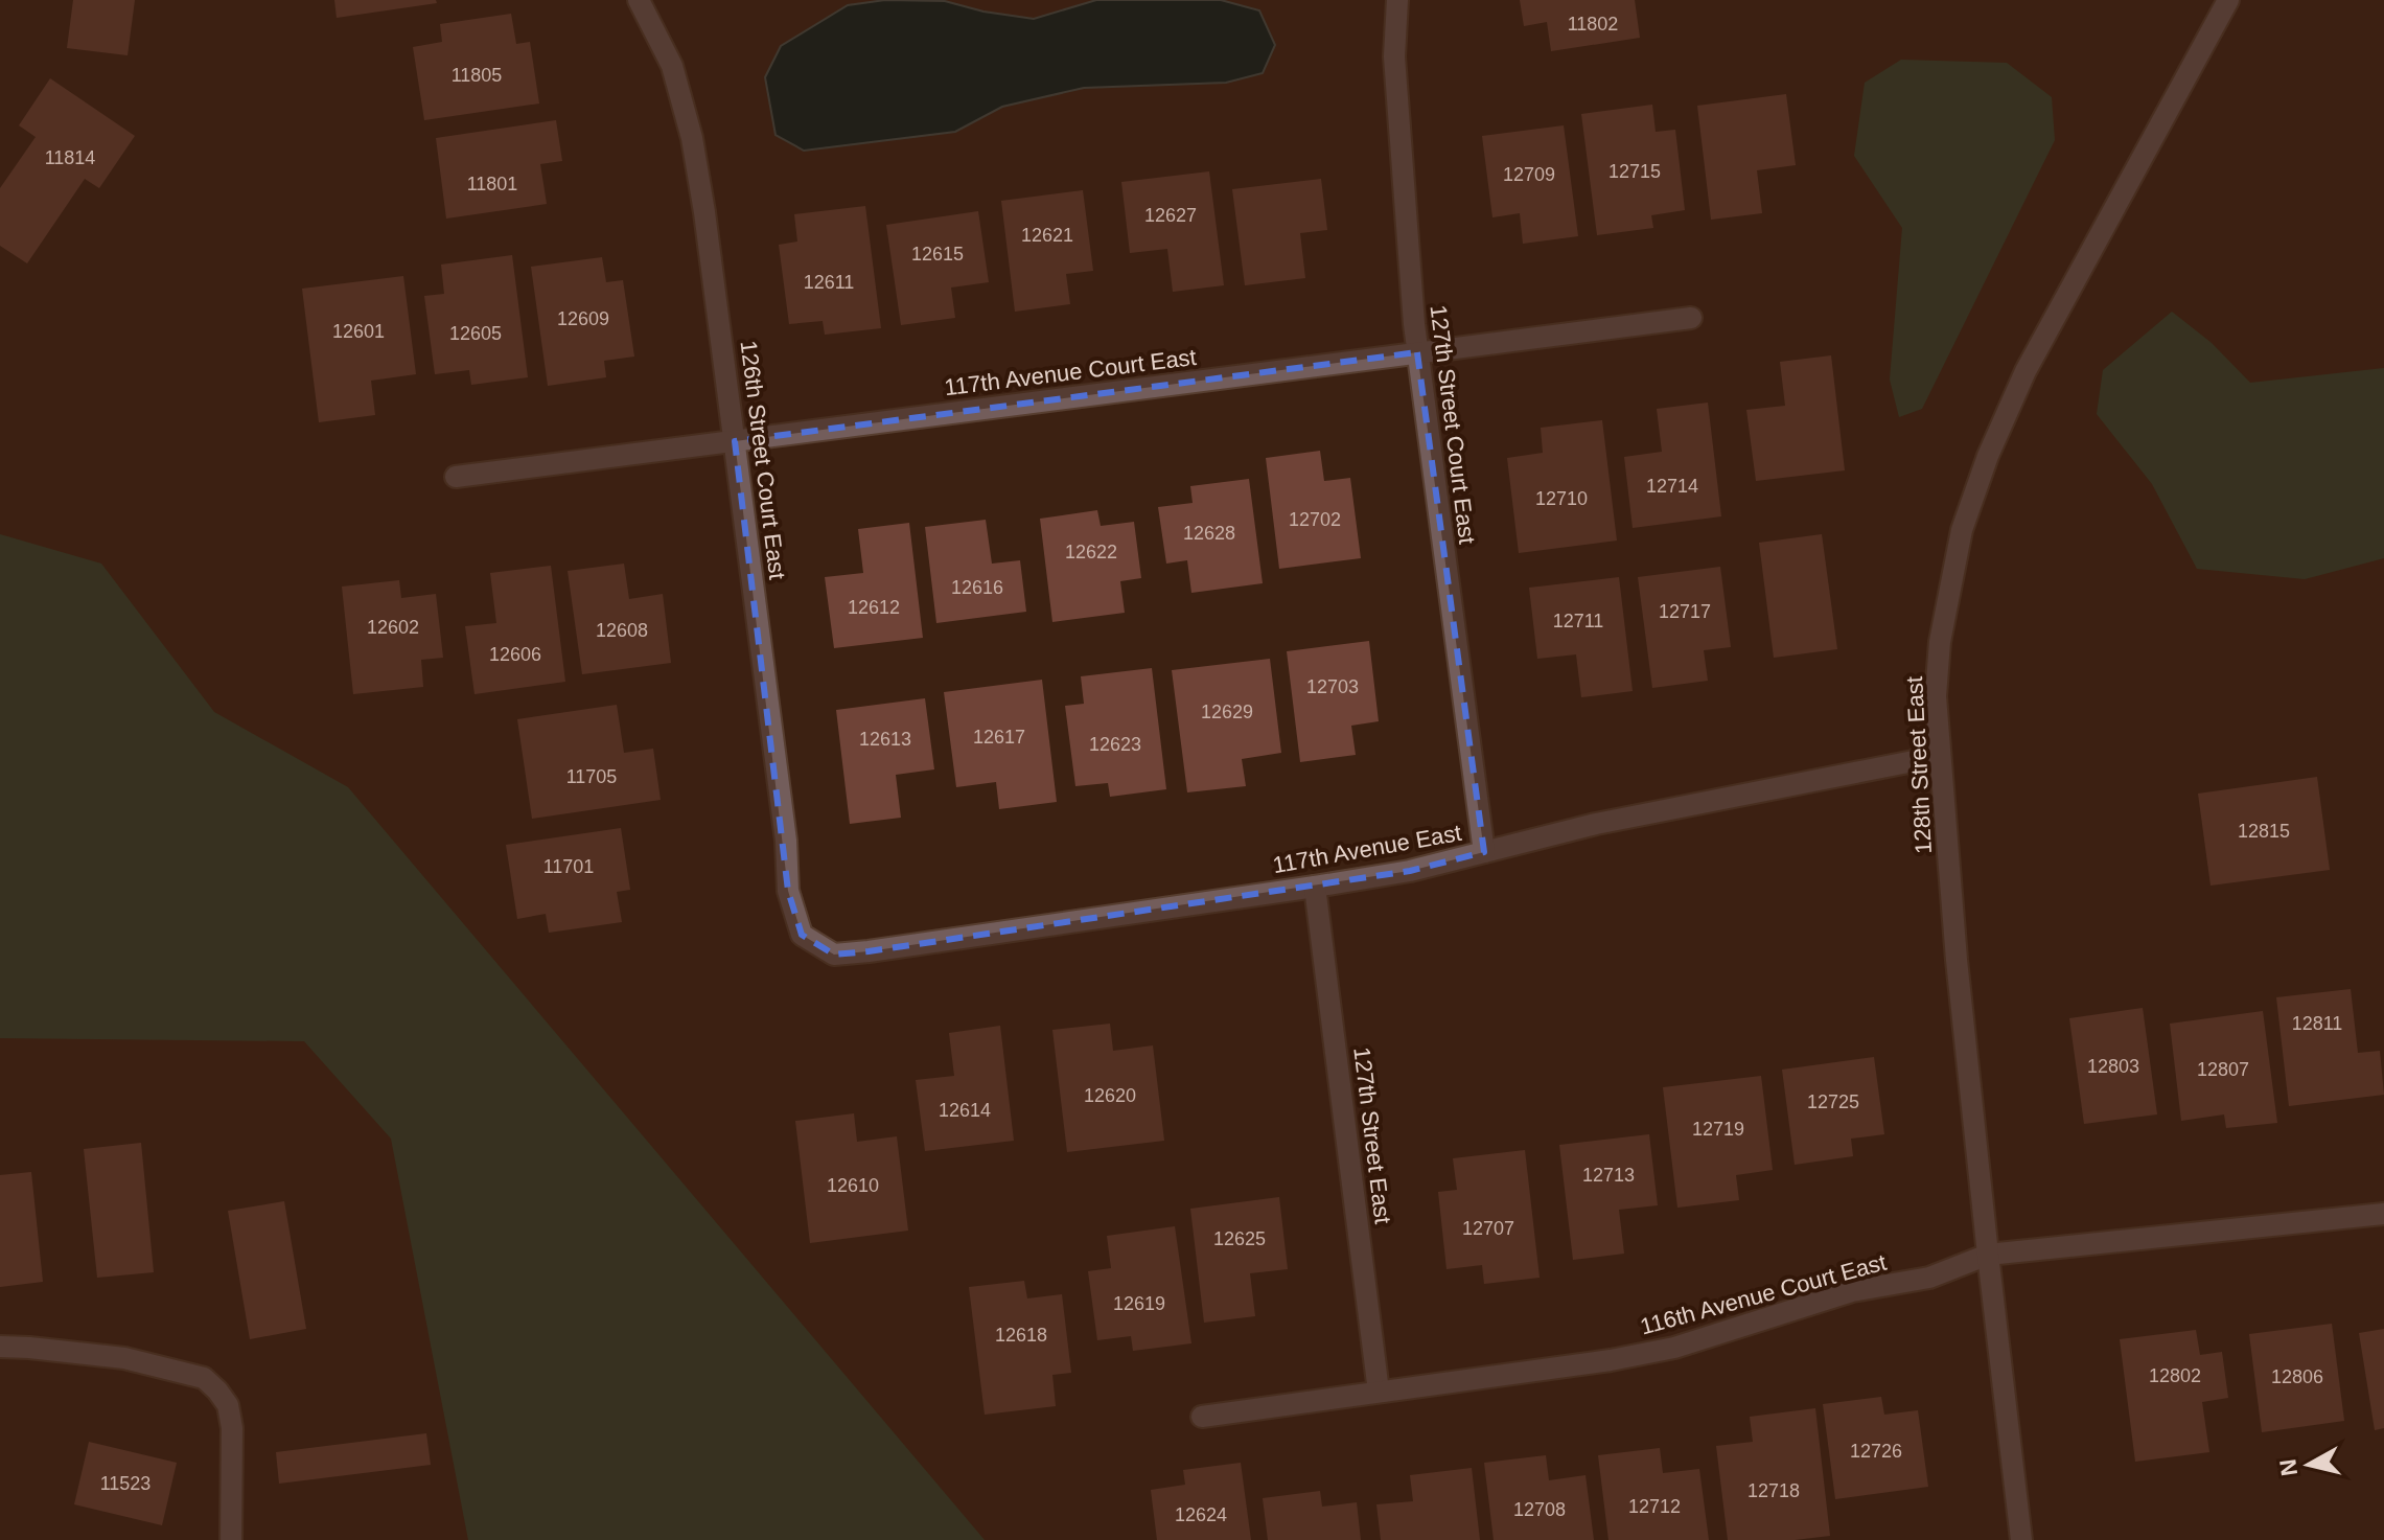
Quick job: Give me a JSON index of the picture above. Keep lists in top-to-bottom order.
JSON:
{
  "streets": {
    "street": [
      "117th Avenue Court East",
      "127th Street Court East",
      "126th Street Court East",
      "128th Street East",
      "117th Avenue East",
      "127th Street East",
      "116th Avenue Court East"
    ]
  },
  "crossings": [
    ["117th Avenue Court East", "127th Street Court East"],
    ["117th Avenue Court East", "126th Street Court East"],
    ["127th Street Court East", "117th Avenue East"],
    ["126th Street Court East", "117th Avenue East"],
    ["128th Street East", "117th Avenue East"],
    ["128th Street East", "116th Avenue Court East"],
    ["117th Avenue East", "127th Street East"],
    ["127th Street East", "116th Avenue Court East"]
  ],
  "house_numbers": [
    "11802",
    "11805",
    "11814",
    "12715",
    "12709",
    "11801",
    "12627",
    "12621",
    "12615",
    "12611",
    "12609",
    "12601",
    "12605",
    "12714",
    "12710",
    "12702",
    "12628",
    "12622",
    "12616",
    "12612",
    "12717",
    "12711",
    "12602",
    "12608",
    "12606",
    "12703",
    "12629",
    "12617",
    "12613",
    "12623",
    "11705",
    "12815",
    "11701",
    "12811",
    "12803",
    "12807",
    "12620",
    "12725",
    "12614",
    "12719",
    "12713",
    "12610",
    "12707",
    "12625",
    "12619",
    "12618",
    "12802",
    "12806",
    "12726",
    "11523",
    "12718",
    "12712",
    "12708",
    "12624"
  ],
  "north": "left"
}
